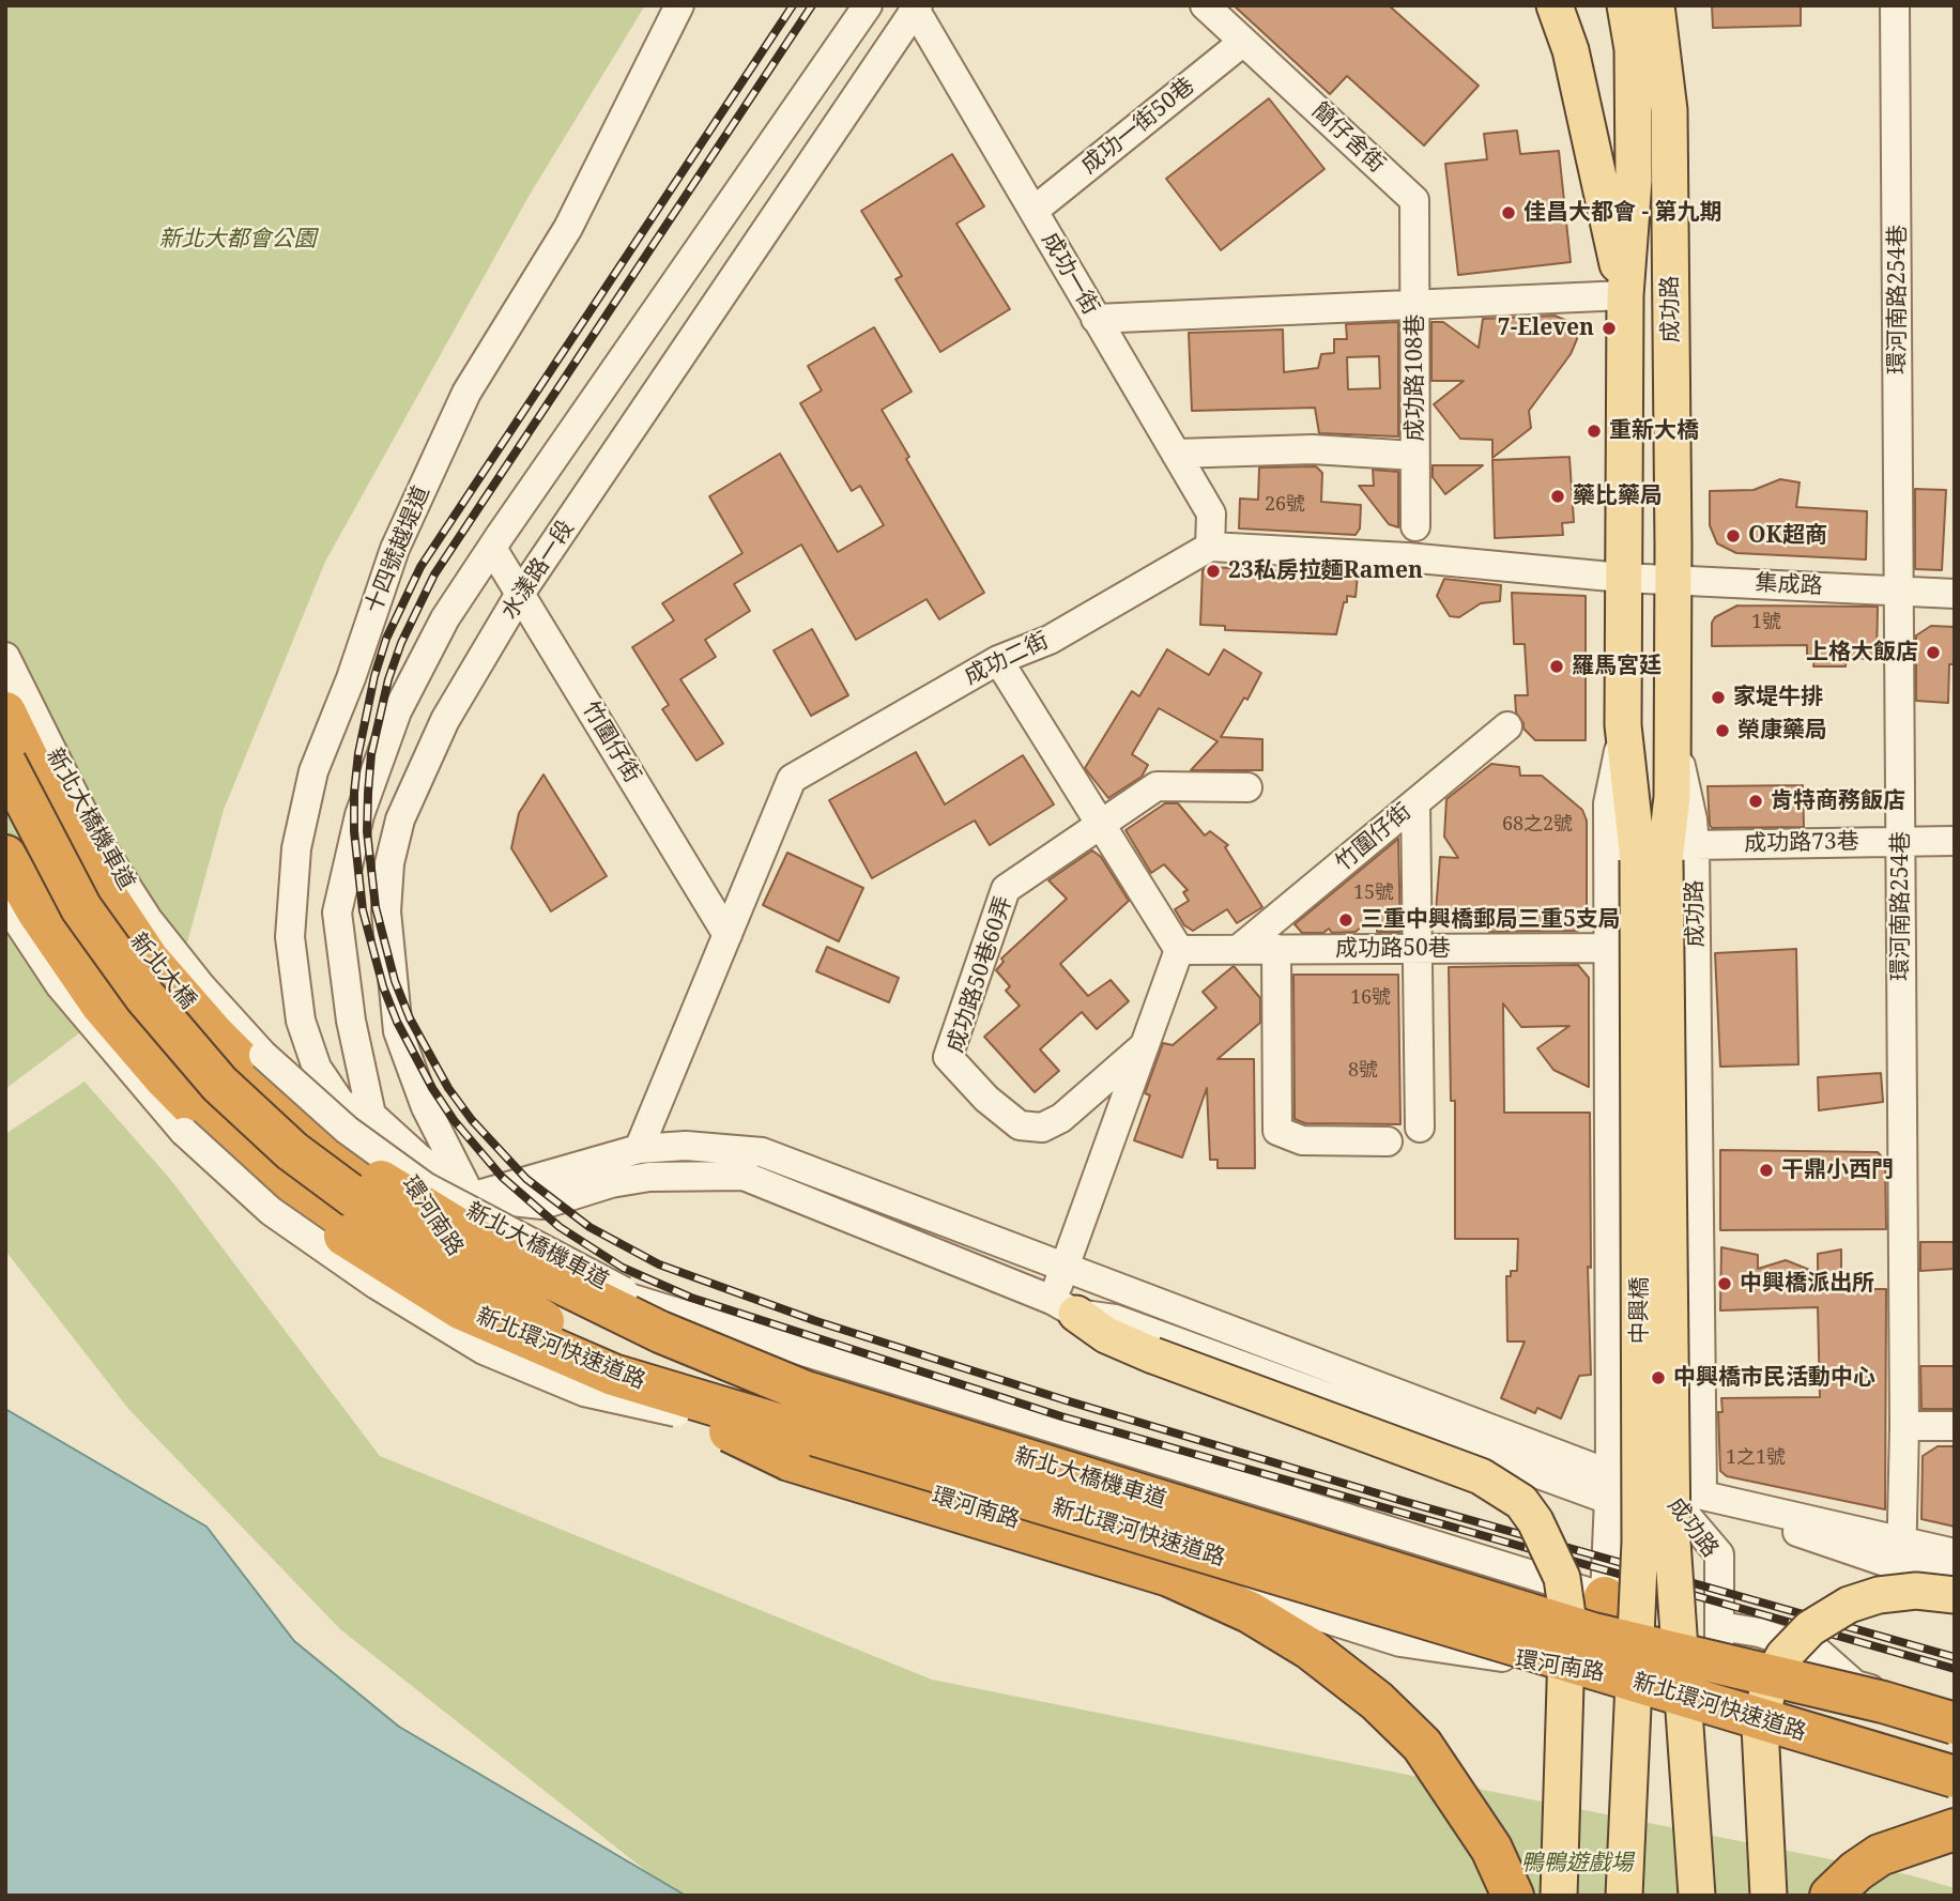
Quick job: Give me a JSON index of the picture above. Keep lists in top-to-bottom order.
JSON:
{
  "streets": {
    "highway": ["新北大橋", "新北環河快速道路"],
    "main road": ["成功路", "中興橋"],
    "street": [
      "成功一街50巷",
      "簡仔舍街",
      "成功一街",
      "環河南路254巷",
      "成功路108巷",
      "十四號越堤道",
      "水漾路一段",
      "集成路",
      "成功二街",
      "竹圍仔街",
      "新北大橋機車道",
      "成功路73巷",
      "成功路50巷",
      "成功路50巷60弄",
      "環河南路"
    ]
  },
  "crossings": [
    ["成功一街50巷", "簡仔舍街"],
    ["成功一街50巷", "成功一街"],
    ["簡仔舍街", "成功路108巷"],
    ["成功一街", "水漾路一段"],
    ["成功一街", "成功二街"],
    ["環河南路254巷", "集成路"],
    ["環河南路254巷", "成功路73巷"],
    ["環河南路254巷", "環河南路"],
    ["成功路", "成功路108巷"],
    ["成功路", "集成路"],
    ["成功路", "成功路73巷"],
    ["成功路", "成功路50巷"],
    ["成功路", "環河南路"],
    ["成功路", "中興橋"],
    ["成功路", "新北環河快速道路"],
    ["十四號越堤道", "水漾路一段"],
    ["十四號越堤道", "環河南路"],
    ["水漾路一段", "竹圍仔街"],
    ["水漾路一段", "環河南路"],
    ["成功二街", "竹圍仔街"],
    ["成功二街", "環河南路"],
    ["竹圍仔街", "成功路50巷"],
    ["成功路73巷", "中興橋"],
    ["新北大橋", "新北環河快速道路"],
    ["環河南路", "新北環河快速道路"]
  ],
  "parks": ["新北大都會公園", "鴨鴨遊戲場"],
  "places": [
    "佳昌大都會 - 第九期",
    "7-Eleven",
    "重新大橋",
    "藥比藥局",
    "OK超商",
    "23私房拉麵Ramen",
    "上格大飯店",
    "羅馬宮廷",
    "家堤牛排",
    "榮康藥局",
    "肯特商務飯店",
    "三重中興橋郵局三重5支局",
    "干鼎小西門",
    "中興橋派出所",
    "中興橋市民活動中心"
  ],
  "house_numbers": [
    "26號",
    "1號",
    "68之2號",
    "15號",
    "16號",
    "8號",
    "1之1號"
  ]
}
